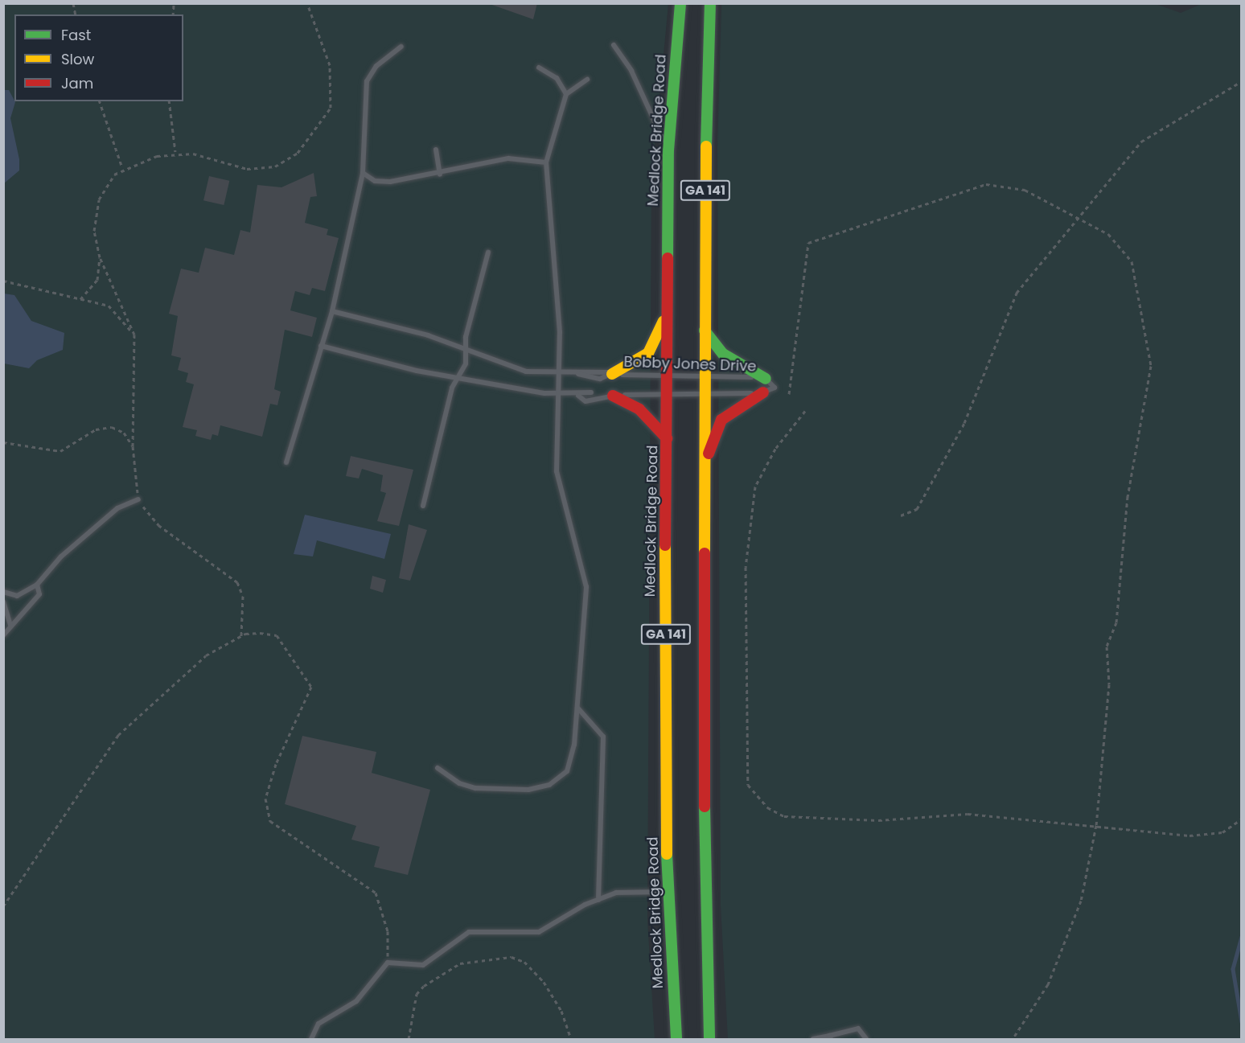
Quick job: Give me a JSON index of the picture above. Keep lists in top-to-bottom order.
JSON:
{
  "streets": {
    "highway": ["Medlock Bridge Road", "GA 141"],
    "lane": ["Bobby Jones Drive"]
  },
  "crossings": [
    ["Medlock Bridge Road", "Bobby Jones Drive"],
    ["GA 141", "Bobby Jones Drive"]
  ],
  "legend": ["Fast", "Slow", "Jam"]
}
